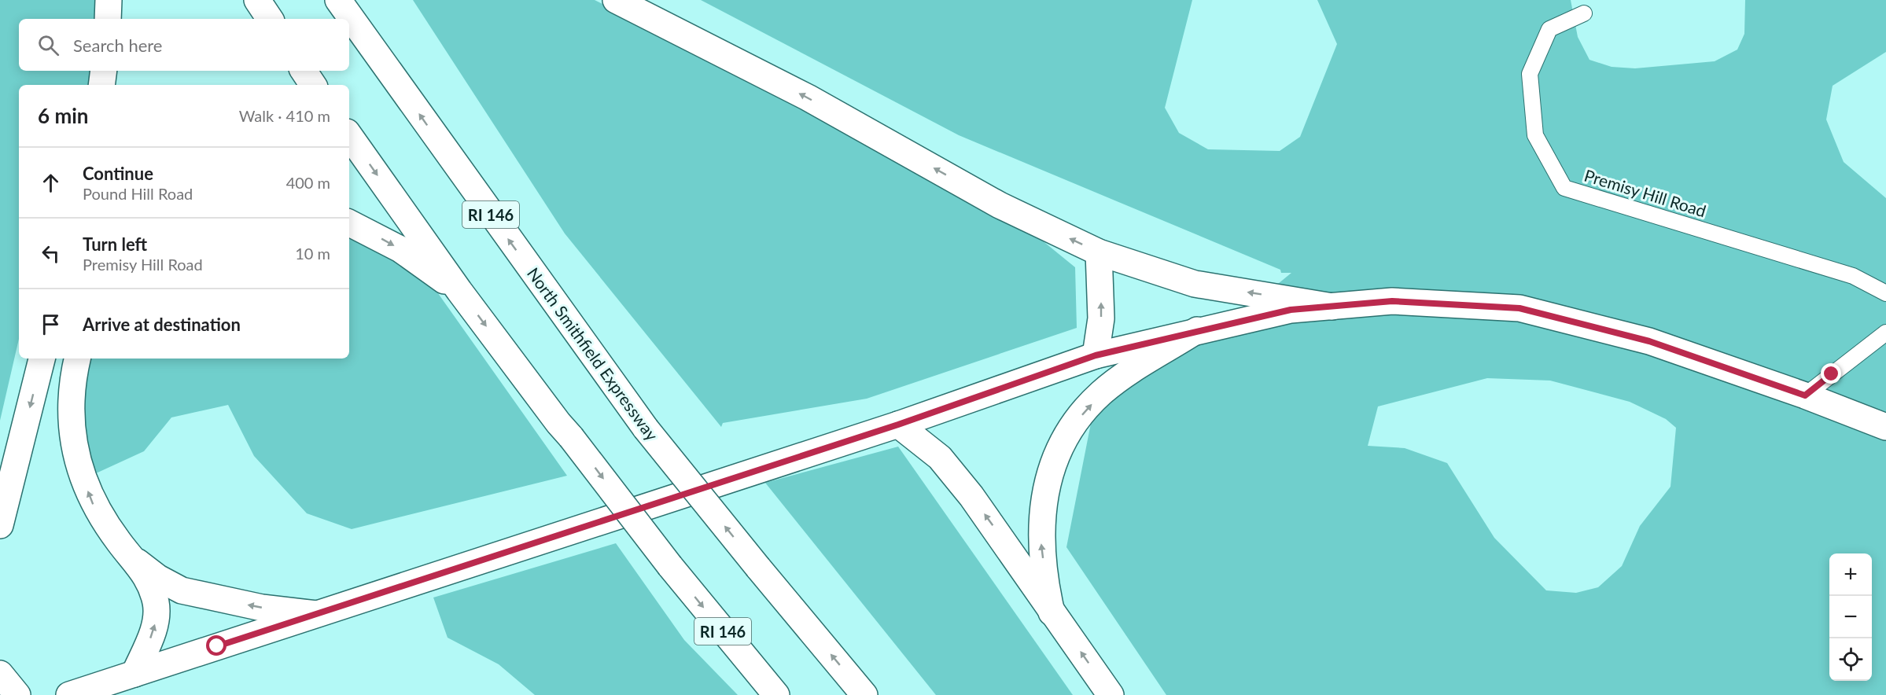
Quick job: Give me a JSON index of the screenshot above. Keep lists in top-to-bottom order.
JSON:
{
  "streets": {
    "main road": ["RI 146", "North Smithfield Expressway"],
    "lane": ["Premisy Hill Road"]
  },
  "page": {
    "search": "Search here",
    "heading": ["6 min", "Walk · 410 m"],
    "list": [
      ["Continue", "Pound Hill Road", "400 m"],
      ["Turn left", "Premisy Hill Road", "10 m"],
      "Arrive at destination"
    ],
    "map_buttons": ["+", "−"]
  }
}
